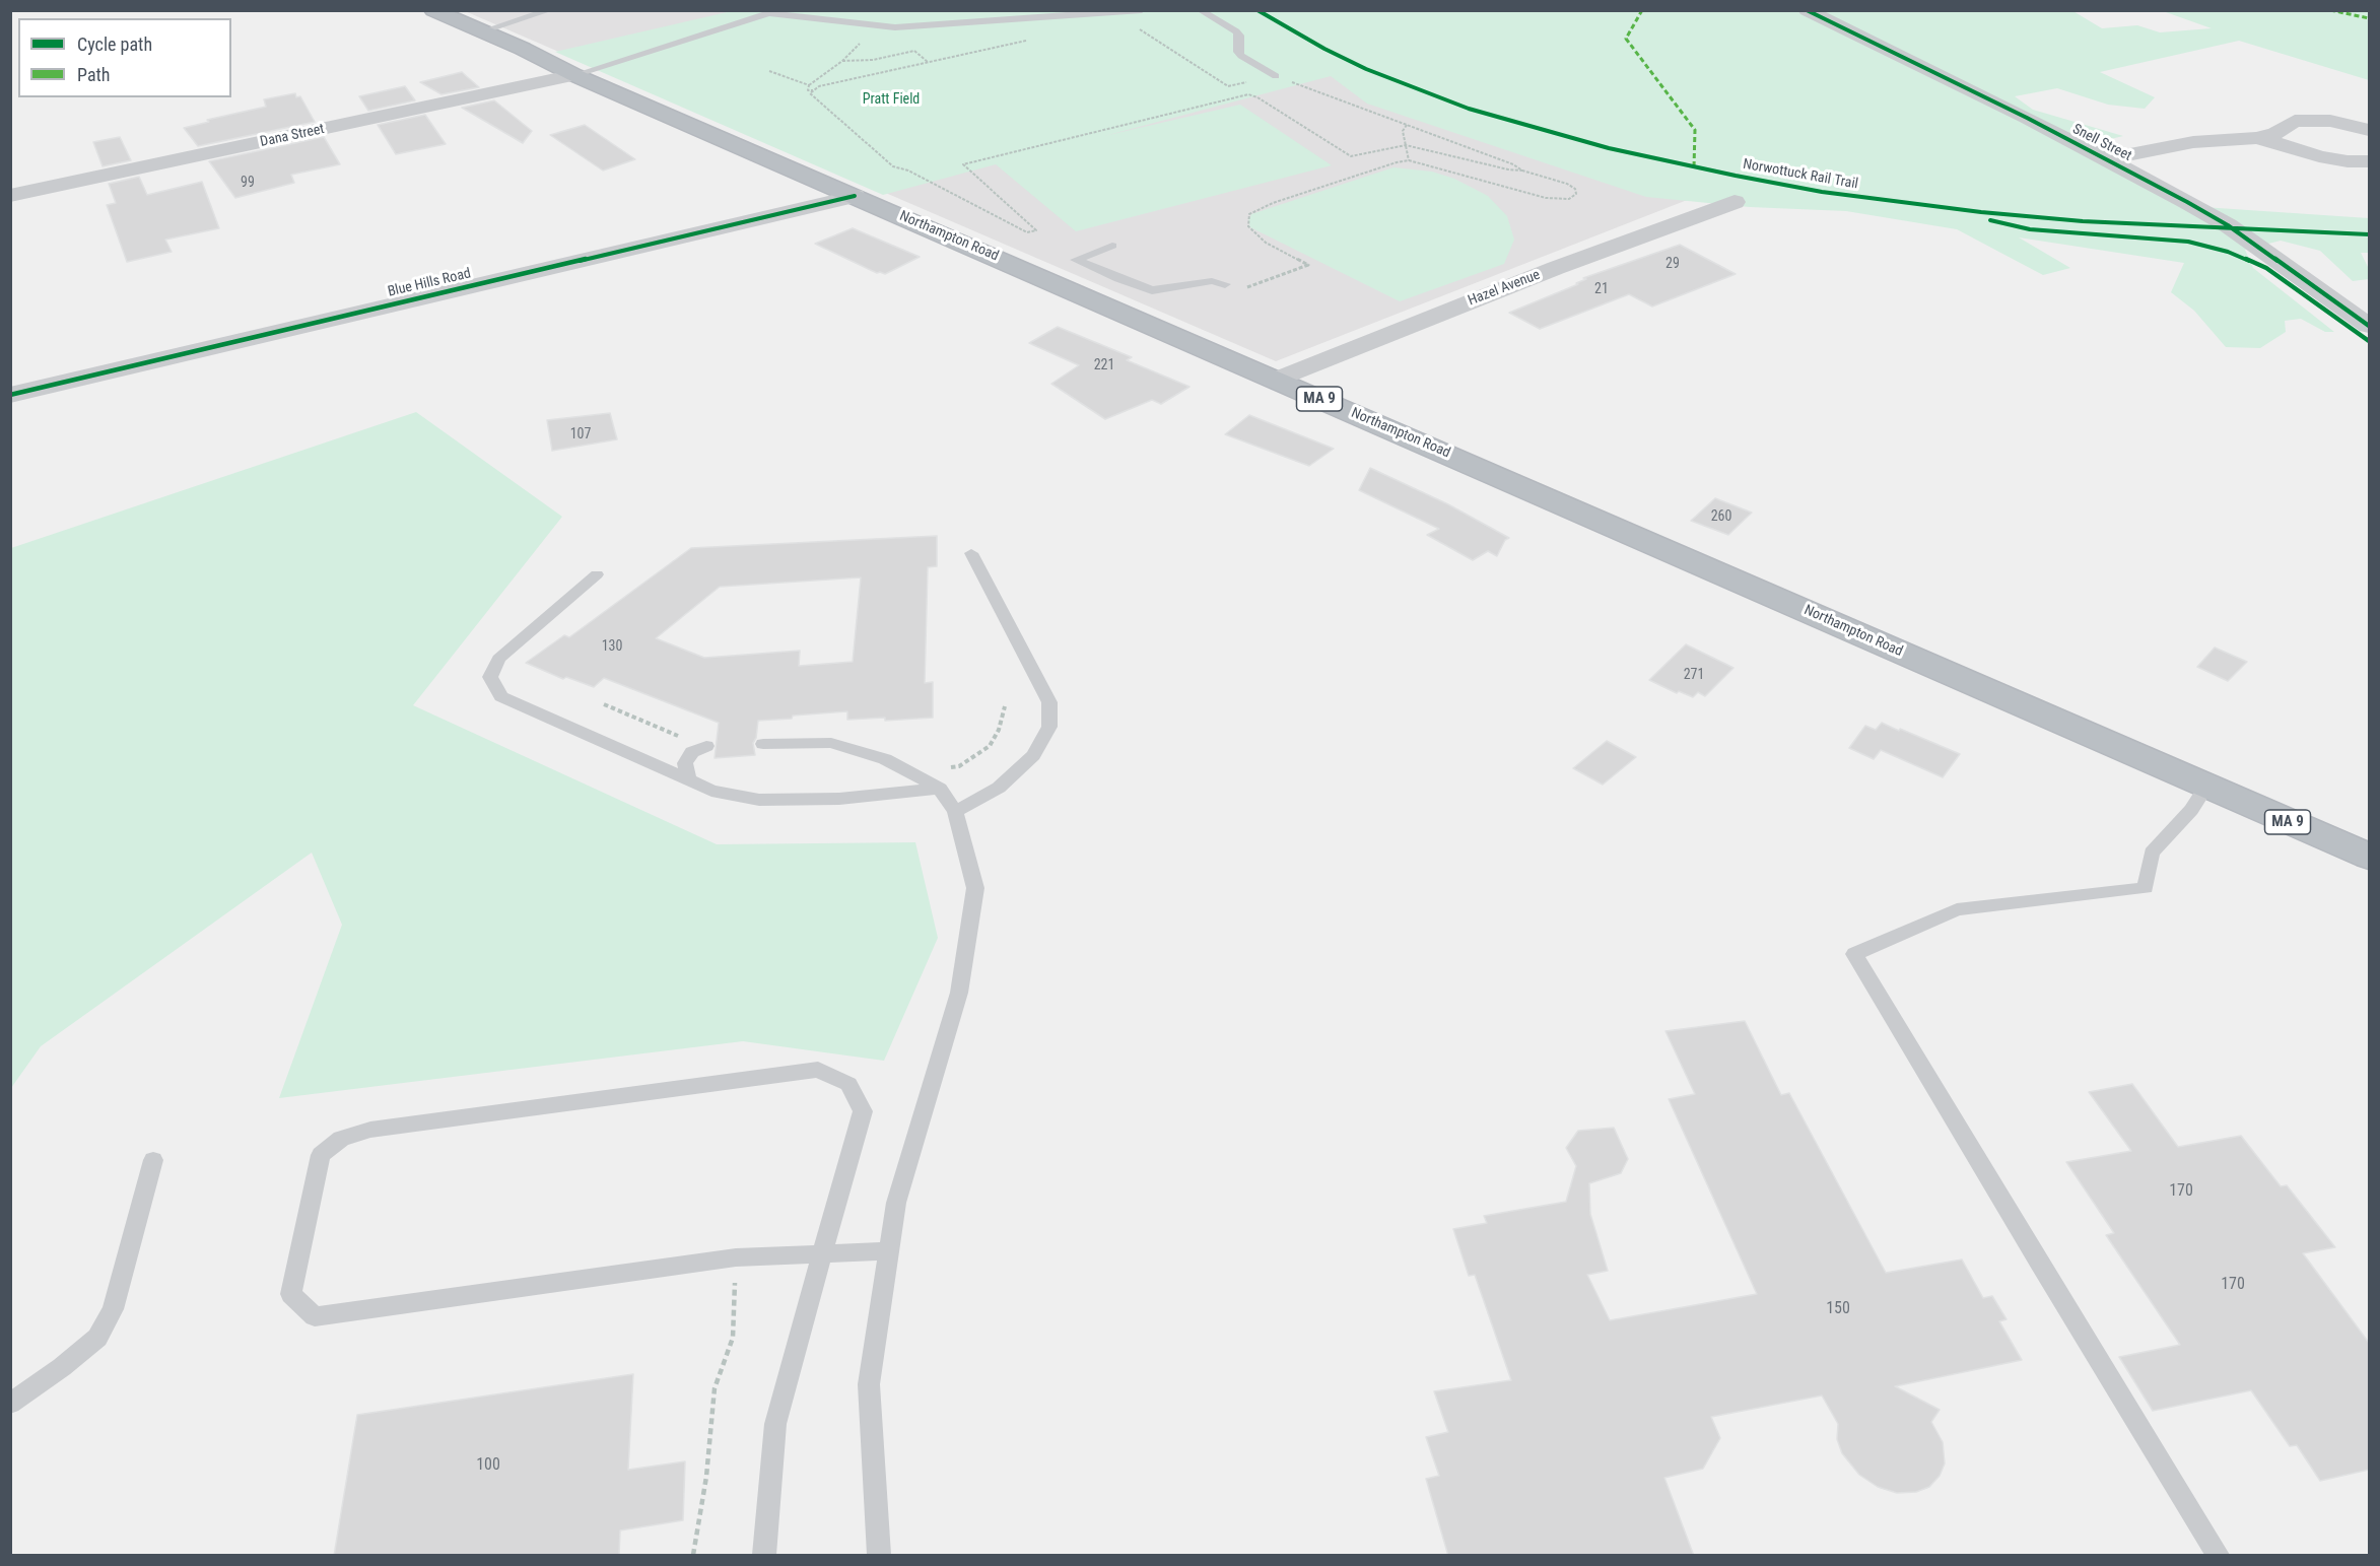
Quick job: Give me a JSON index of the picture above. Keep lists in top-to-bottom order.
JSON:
{
  "streets": {
    "highway": ["Northampton Road", "MA 9"],
    "street": [
      "Dana Street",
      "Snell Street",
      "Blue Hills Road",
      "Hazel Avenue"
    ],
    "cycle path": ["Norwottuck Rail Trail"]
  },
  "crossings": [
    ["Dana Street", "Northampton Road"],
    ["Northampton Road", "Blue Hills Road"],
    ["Northampton Road", "Hazel Avenue"]
  ],
  "parks": ["Pratt Field"],
  "house_numbers": [
    "99",
    "29",
    "21",
    "221",
    "107",
    "260",
    "130",
    "271",
    "170",
    "170",
    "150",
    "100"
  ],
  "legend": ["Cycle path", "Path"]
}
